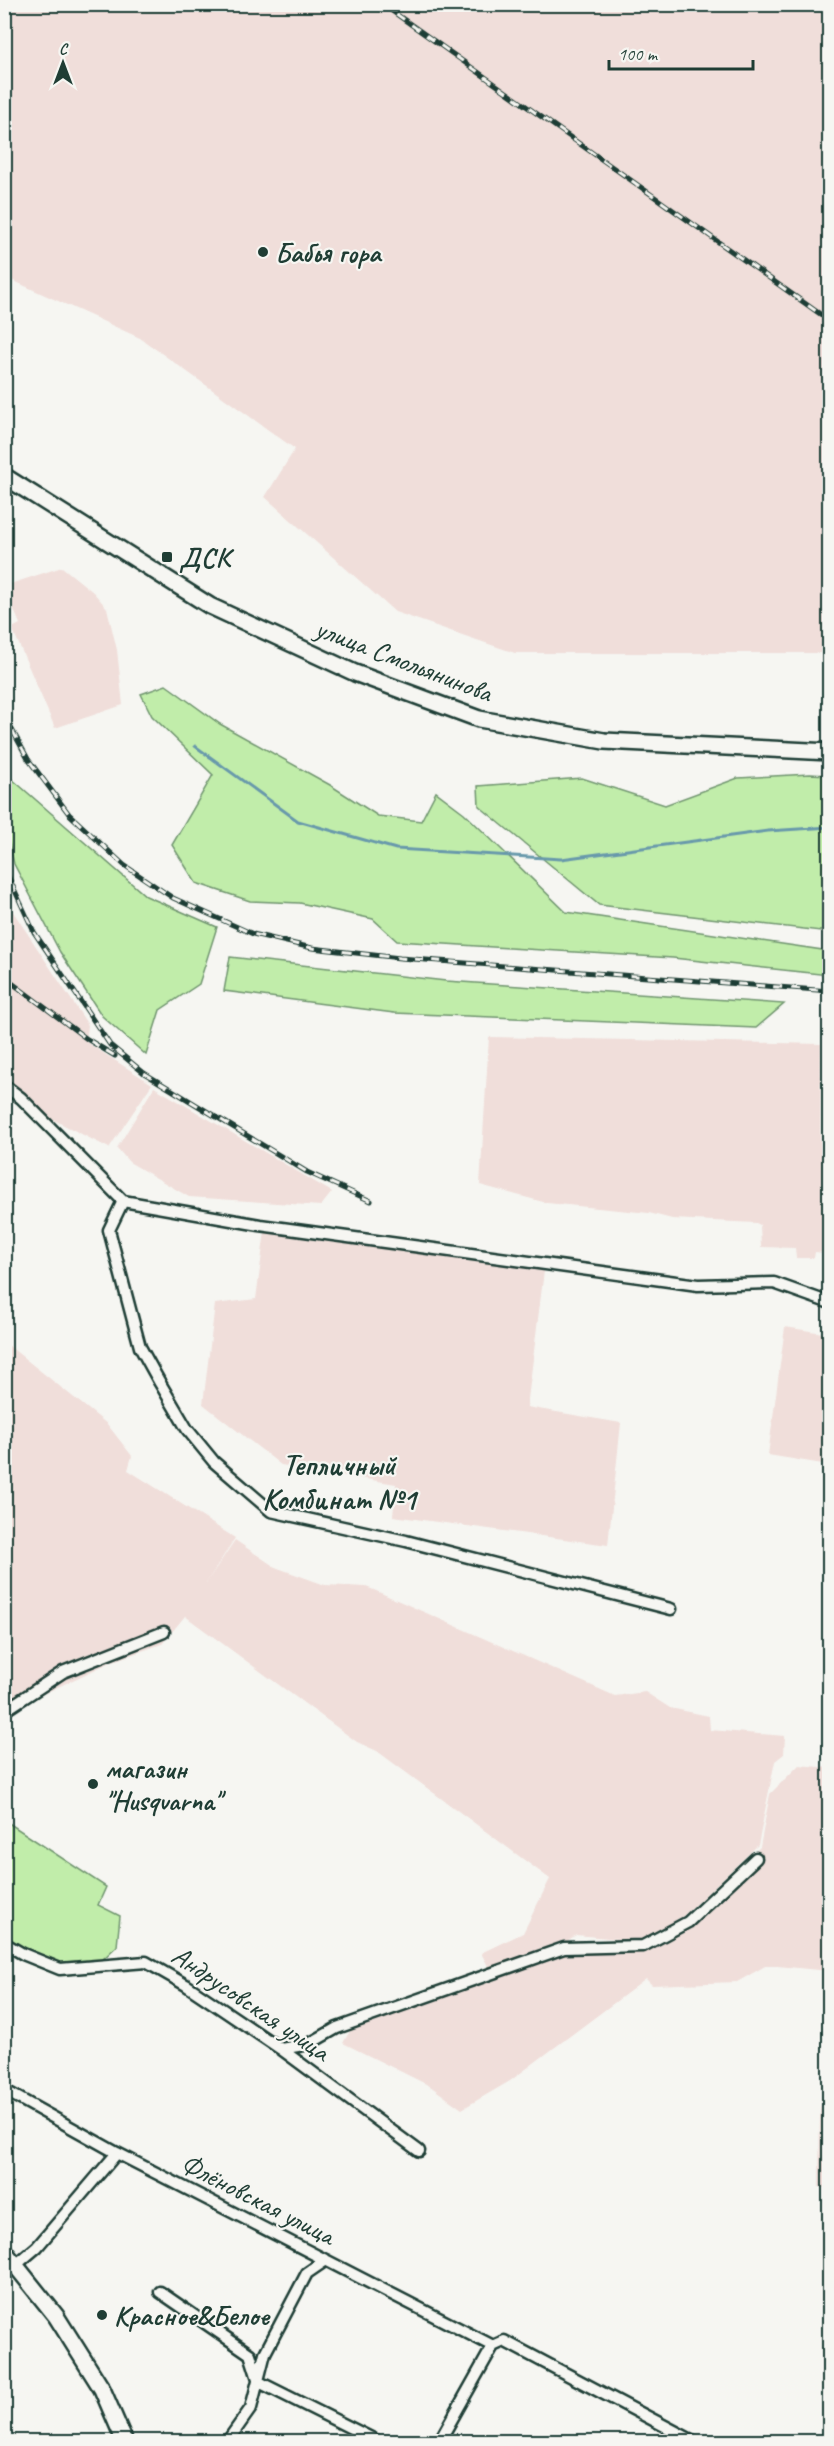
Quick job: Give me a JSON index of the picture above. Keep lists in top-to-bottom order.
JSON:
{
  "streets": {
    "street": ["улица Смольянинова", "Андрусовская улица", "Флёновская улица"]
  },
  "districts": ["Тепличный Комбинат №1"],
  "places": {
    "other": ["Бабья гора", "магазин \"Husqvarna\"", "Красное&Белое"],
    "transit": ["ДСК"]
  },
  "scale_bar": "100 m",
  "north": "top"
}
